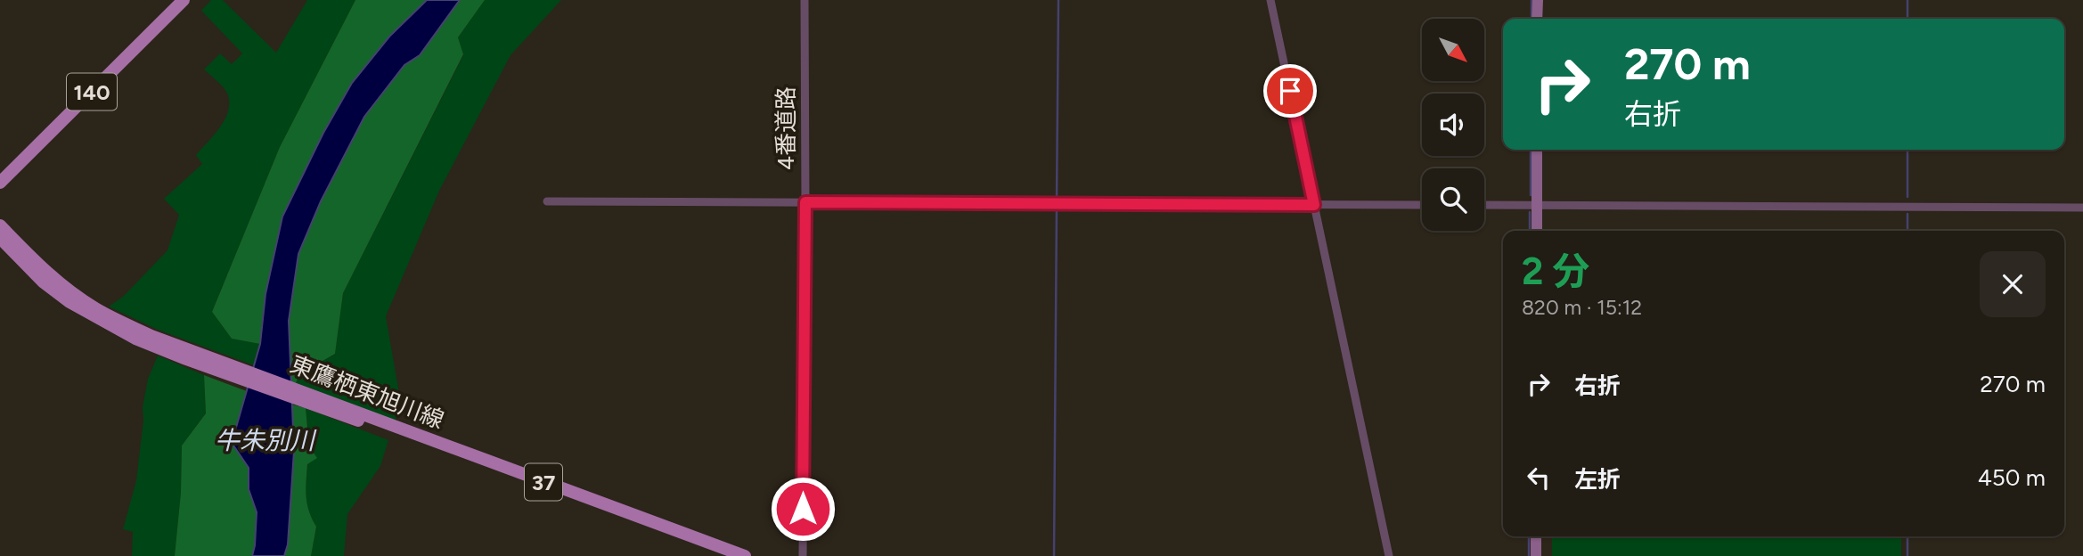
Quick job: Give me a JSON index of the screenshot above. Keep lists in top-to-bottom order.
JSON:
{
  "streets": {
    "main road": ["140", "東鷹栖東旭川線", "37"],
    "street": ["4番道路"]
  },
  "water": ["牛朱別川"],
  "north": "bottom right",
  "page": {
    "turn": ["270 m", "右折"],
    "heading": ["2 分", "820 m · 15:12"],
    "list": [
      {
        "name": "右折",
        "value": "270 m"
      },
      {
        "name": "左折",
        "value": "450 m"
      }
    ]
  }
}
